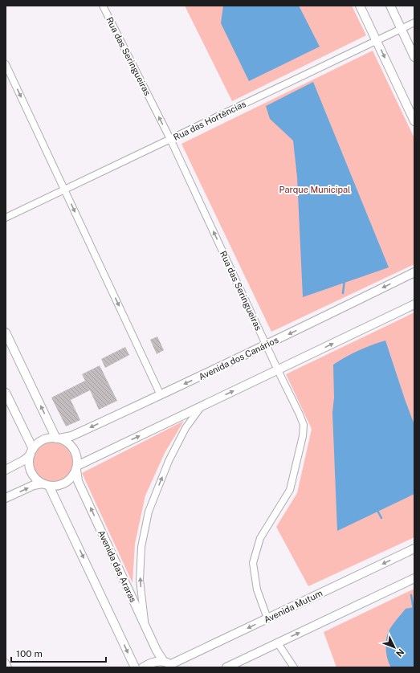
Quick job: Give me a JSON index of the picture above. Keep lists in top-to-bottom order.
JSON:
{
  "streets": {
    "street": [
      "Rua das Seringueiras",
      "Rua das Hortências",
      "Avenida dos Canários",
      "Avenida das Araras",
      "Avenida Mutum"
    ]
  },
  "crossings": [
    ["Rua das Seringueiras", "Rua das Hortências"],
    ["Rua das Seringueiras", "Avenida dos Canários"],
    ["Rua das Seringueiras", "Avenida Mutum"],
    ["Avenida dos Canários", "Avenida das Araras"],
    ["Avenida das Araras", "Avenida Mutum"]
  ],
  "one_way": ["Rua das Seringueiras"],
  "parks": ["Parque Municipal"],
  "scale_bar": "100 m",
  "north": "bottom right"
}
